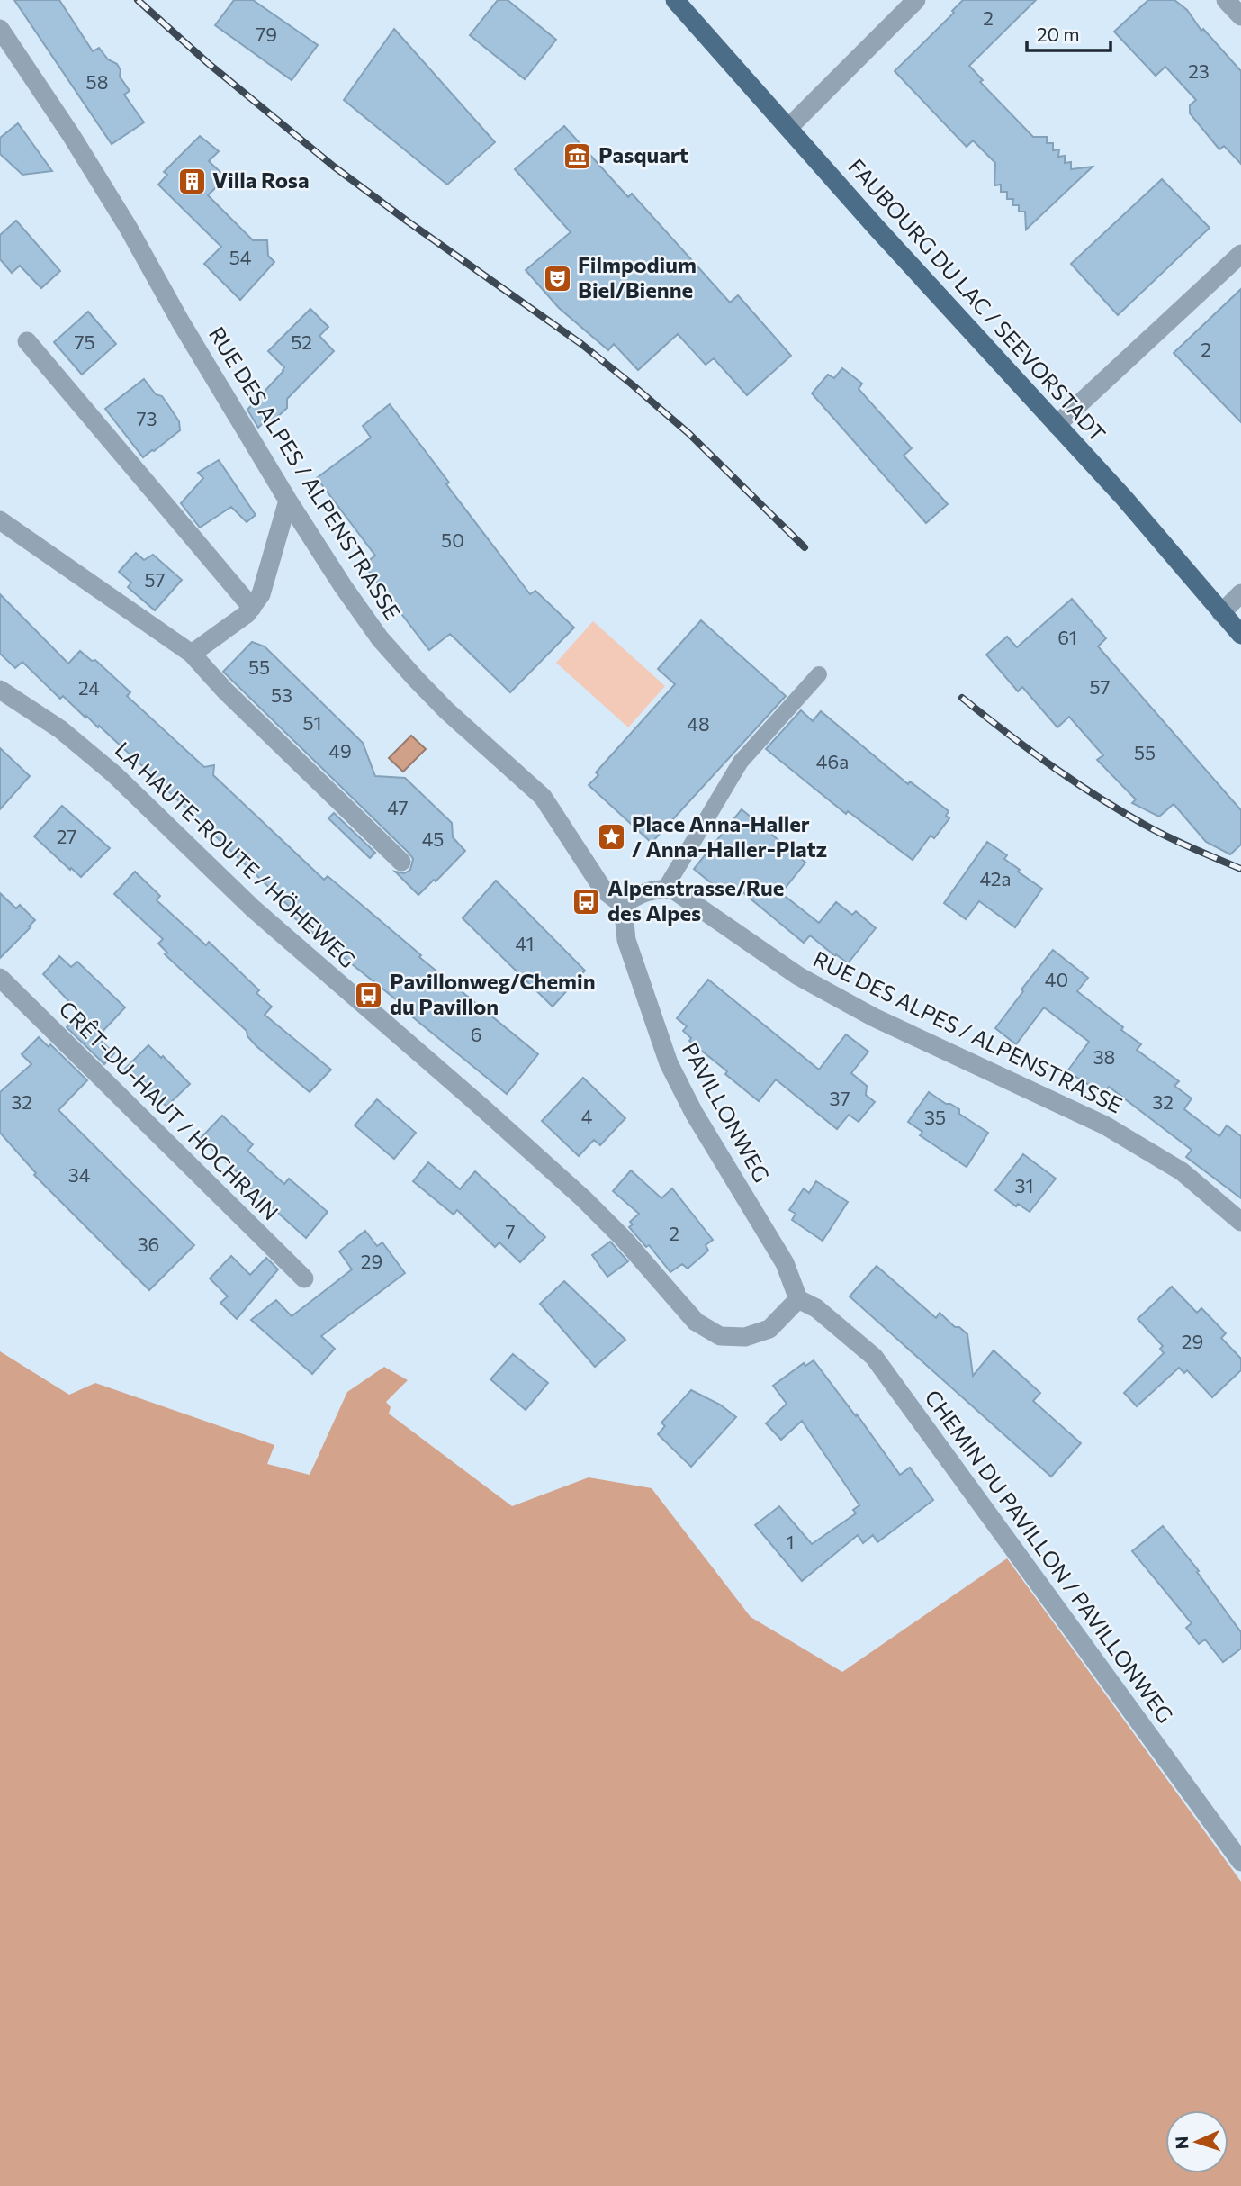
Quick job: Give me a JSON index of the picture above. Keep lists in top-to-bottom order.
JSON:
{
  "streets": {
    "main road": ["FAUBOURG DU LAC / SEEVORSTADT"],
    "street": [
      "RUE DES ALPES / ALPENSTRASSE",
      "LA HAUTE-ROUTE / HÖHEWEG",
      "CRÊT-DU-HAUT / HOCHRAIN",
      "PAVILLONWEG",
      "CHEMIN DU PAVILLON / PAVILLONWEG"
    ]
  },
  "crossings": [
    ["RUE DES ALPES / ALPENSTRASSE", "PAVILLONWEG"],
    ["LA HAUTE-ROUTE / HÖHEWEG", "PAVILLONWEG"],
    ["LA HAUTE-ROUTE / HÖHEWEG", "CHEMIN DU PAVILLON / PAVILLONWEG"],
    ["PAVILLONWEG", "CHEMIN DU PAVILLON / PAVILLONWEG"]
  ],
  "places": {
    "museum": ["Pasquart"],
    "building": ["Villa Rosa"],
    "theatre": ["Filmpodium Biel/Bienne"],
    "place": ["Place Anna-Haller / Anna-Haller-Platz"],
    "bus stop": ["Alpenstrasse/Rue des Alpes", "Pavillonweg/Chemin du Pavillon"]
  },
  "house_numbers": [
    "2",
    "79",
    "23",
    "58",
    "54",
    "75",
    "52",
    "2",
    "73",
    "50",
    "57",
    "61",
    "55",
    "57",
    "24",
    "53",
    "51",
    "48",
    "49",
    "55",
    "46a",
    "47",
    "27",
    "45",
    "42a",
    "41",
    "40",
    "6",
    "38",
    "37",
    "32",
    "32",
    "4",
    "35",
    "34",
    "31",
    "7",
    "2",
    "36",
    "29",
    "29",
    "1"
  ],
  "scale_bar": "20 m",
  "north": "left"
}
